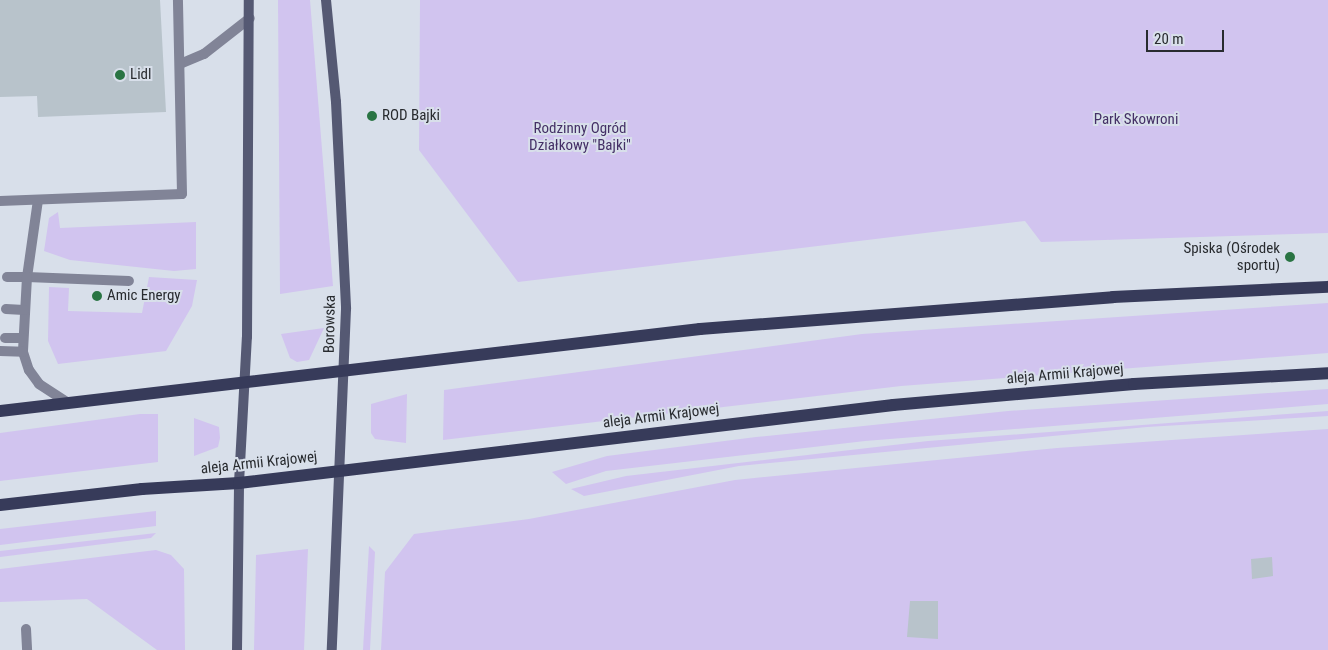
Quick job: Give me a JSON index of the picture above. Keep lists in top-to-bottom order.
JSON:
{
  "streets": {
    "main road": ["aleja Armii Krajowej"],
    "street": ["Borowska"]
  },
  "crossings": [
    ["Borowska", "aleja Armii Krajowej"]
  ],
  "parks": ["Park Skowroni", "Rodzinny Ogród Działkowy \"Bajki\""],
  "places": [
    "Lidl",
    "ROD Bajki",
    "Spiska (Ośrodek sportu)",
    "Amic Energy"
  ],
  "scale_bar": "20 m"
}
